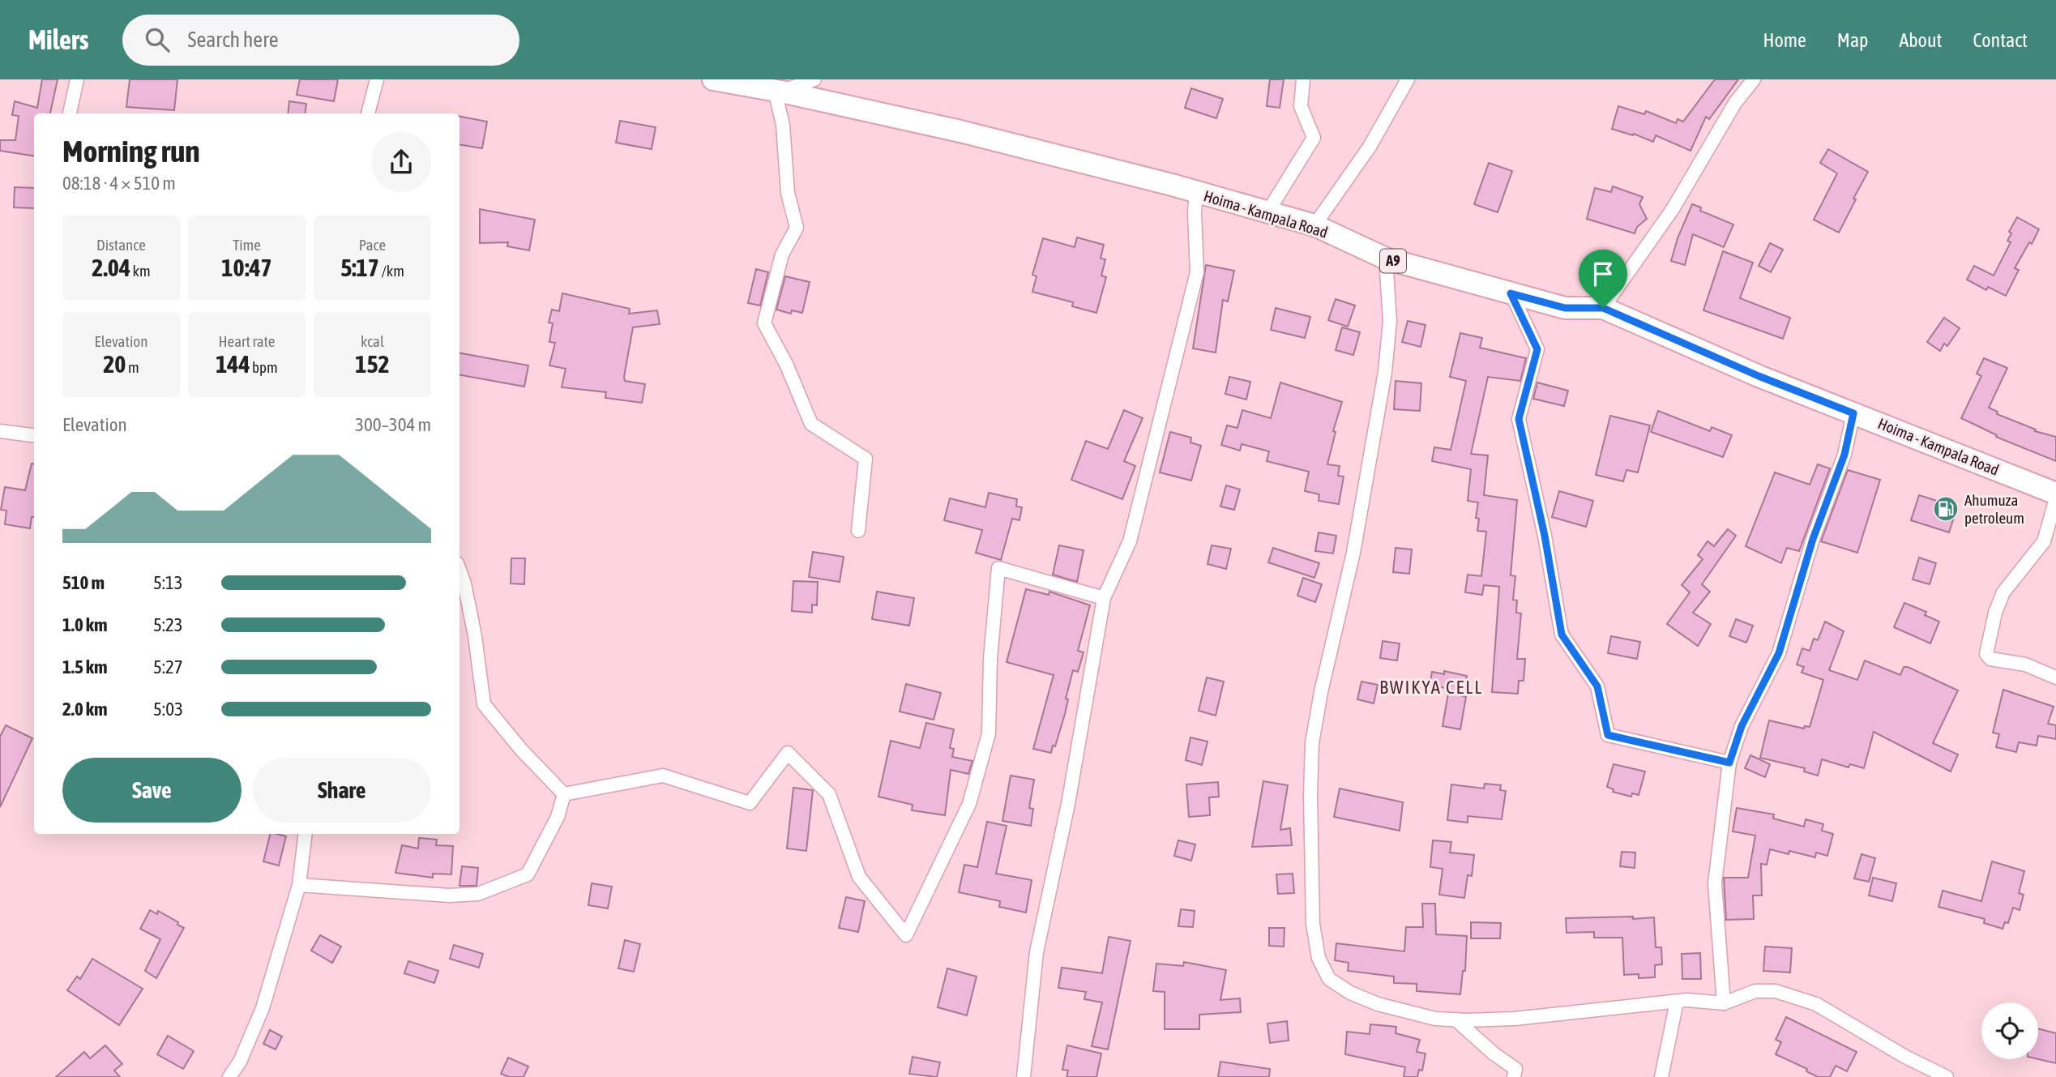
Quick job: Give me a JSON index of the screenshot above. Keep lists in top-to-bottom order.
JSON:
{
  "streets": {
    "main road": ["Hoima - Kampala Road", "A9"]
  },
  "districts": ["BWIKYA CELL"],
  "places": {
    "fuel station": ["Ahumuza petroleum"]
  },
  "page": {
    "header": "Milers",
    "search": "Search here",
    "nav": [
      "Home",
      "Map",
      "About",
      "Contact"
    ],
    "heading": ["Morning run", "08:18 · 4 × 510 m"],
    "stats": [
      ["Distance", "2.04 km"],
      ["Time", "10:47"],
      ["Pace", "5:17 /km"],
      ["Elevation", "20 m"],
      ["Heart rate", "144 bpm"],
      ["kcal", "152"]
    ],
    "chart": ["Elevation", "300–304 m"],
    "list": [
      {
        "name": "510 m",
        "note": "5:13"
      },
      {
        "name": "1.0 km",
        "note": "5:23"
      },
      {
        "name": "1.5 km",
        "note": "5:27"
      },
      {
        "name": "2.0 km",
        "note": "5:03"
      }
    ],
    "buttons": ["Save", "Share"]
  }
}
